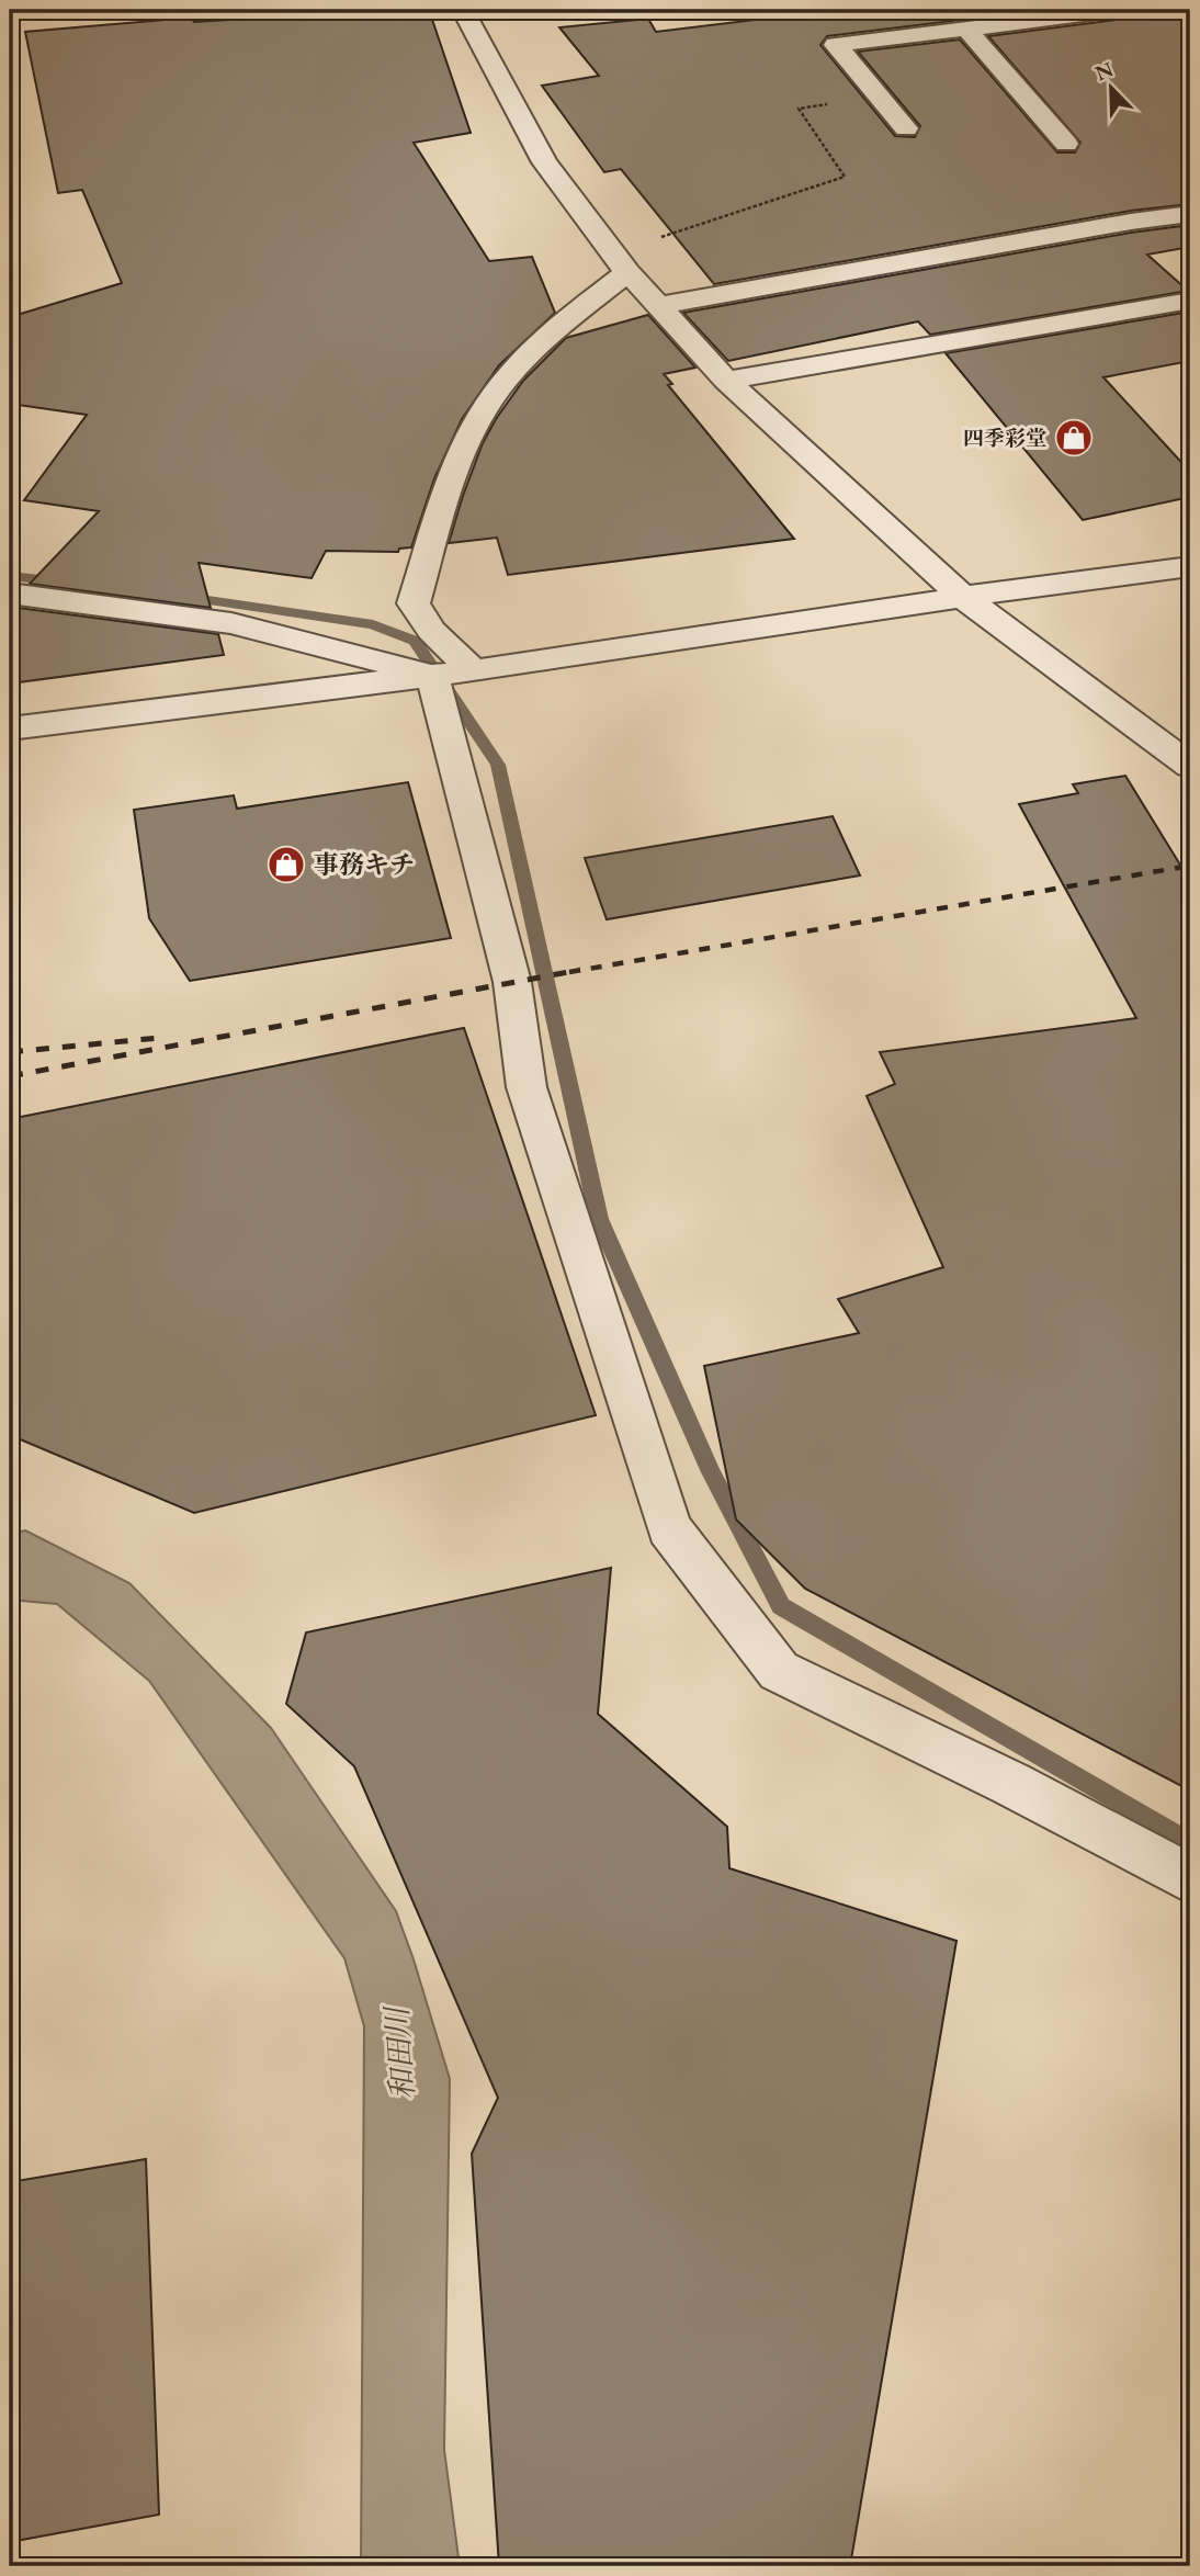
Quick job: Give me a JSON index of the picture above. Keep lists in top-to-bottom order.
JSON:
{
  "water": ["和田川"],
  "places": {
    "shop": ["四季彩堂", "事務キチ"]
  },
  "north": "top left"
}
